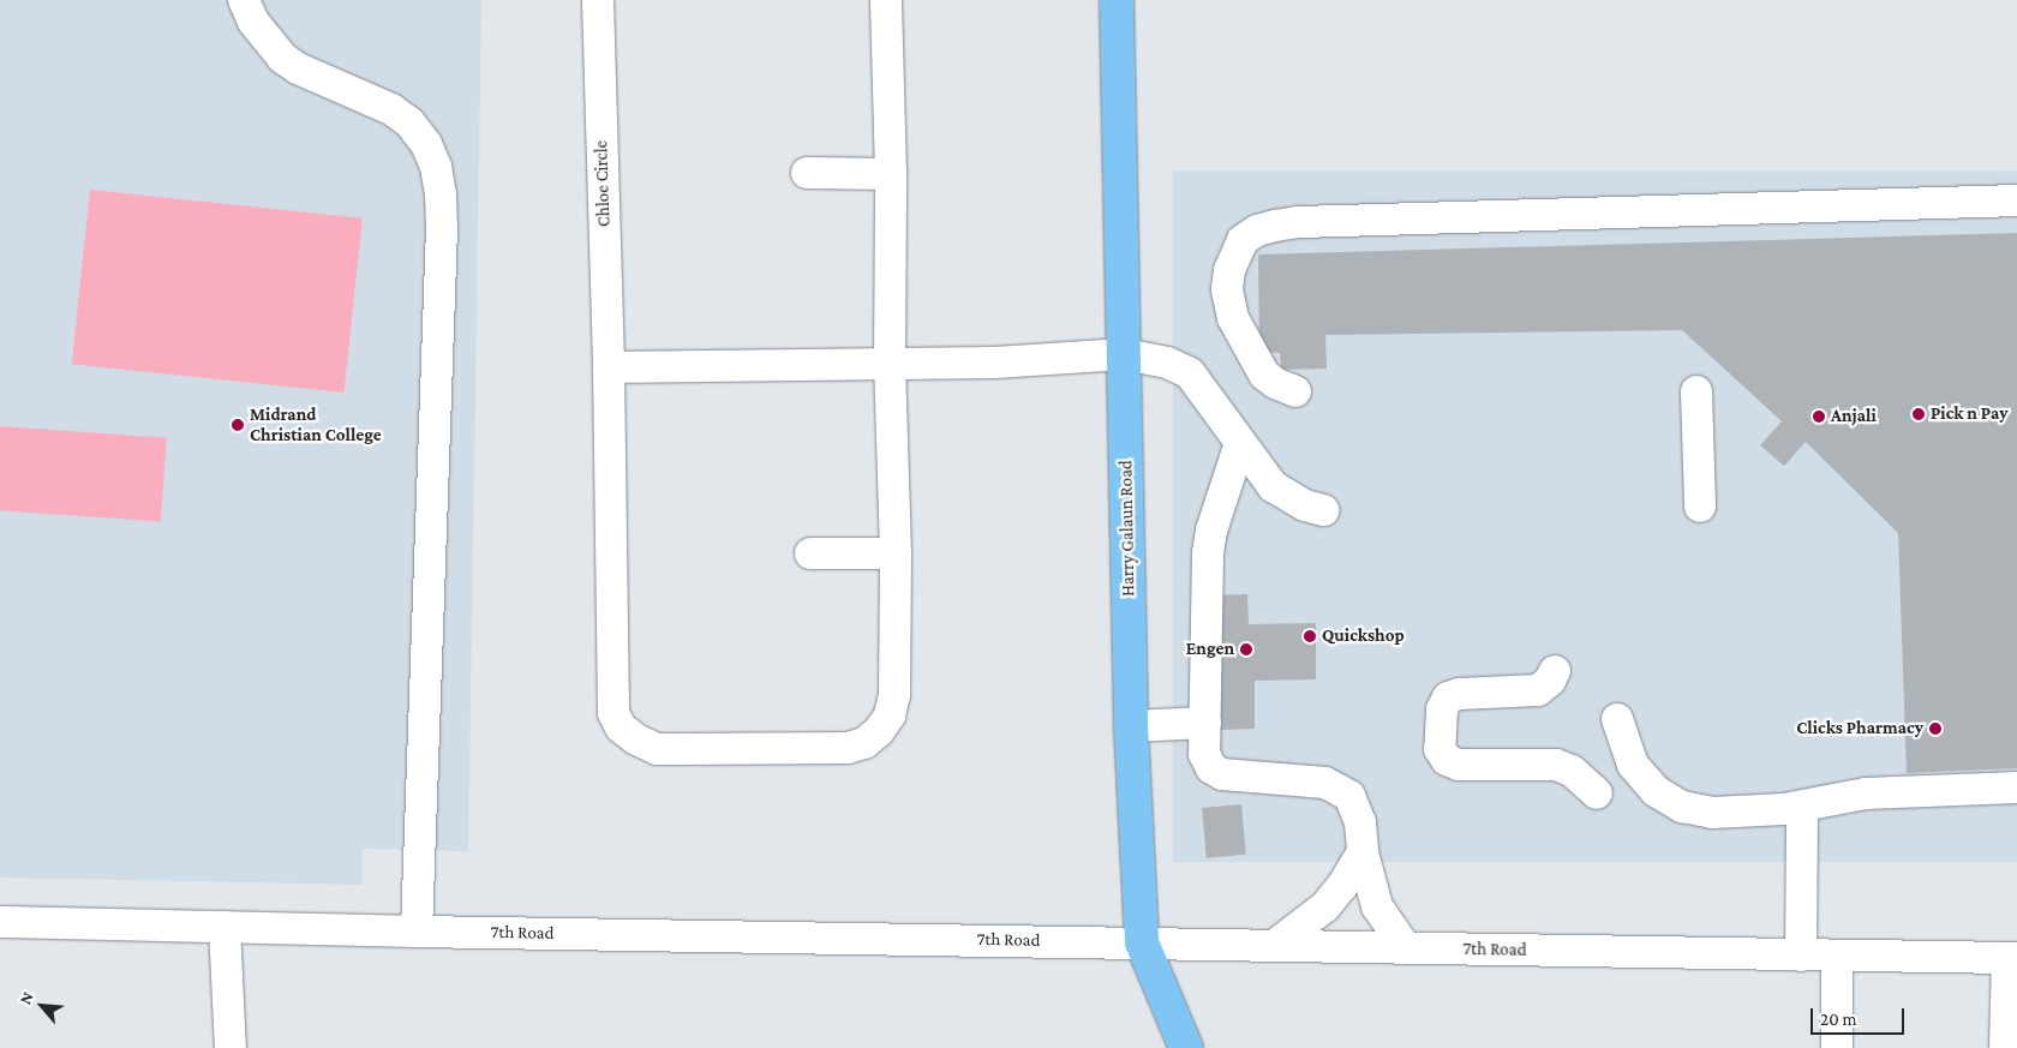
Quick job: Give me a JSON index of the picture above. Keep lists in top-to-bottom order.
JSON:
{
  "streets": {
    "main road": ["Harry Galaun Road"],
    "street": ["Chloe Circle", "7th Road"]
  },
  "crossings": [
    ["Harry Galaun Road", "7th Road"]
  ],
  "places": [
    "Pick n Pay",
    "Anjali",
    "Midrand Christian College",
    "Quickshop",
    "Engen",
    "Clicks Pharmacy"
  ],
  "scale_bar": "20 m",
  "north": "top left"
}
